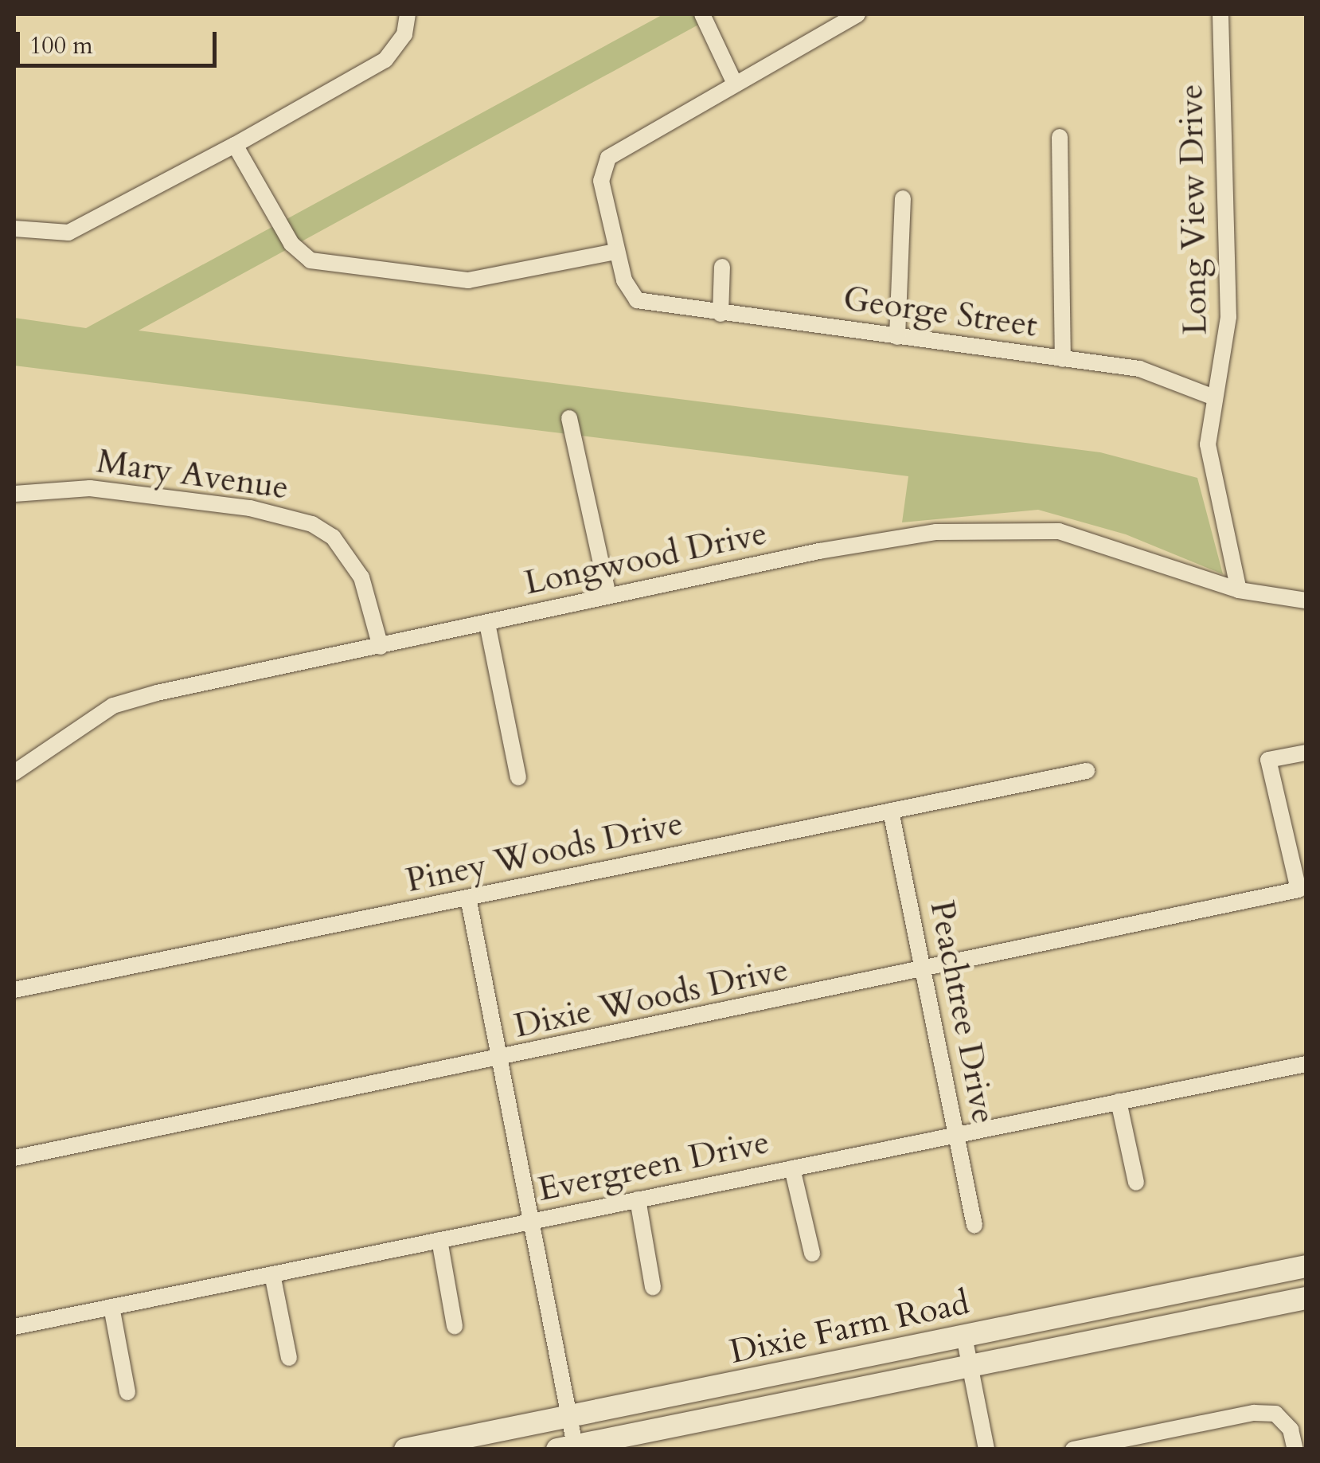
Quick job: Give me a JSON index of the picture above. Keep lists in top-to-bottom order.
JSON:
{
  "streets": {
    "main road": ["Dixie Farm Road"],
    "street": [
      "Long View Drive",
      "George Street",
      "Mary Avenue",
      "Longwood Drive",
      "Piney Woods Drive",
      "Dixie Woods Drive",
      "Peachtree Drive",
      "Evergreen Drive"
    ]
  },
  "crossings": [
    ["Long View Drive", "George Street"],
    ["Long View Drive", "Longwood Drive"],
    ["Mary Avenue", "Longwood Drive"],
    ["Piney Woods Drive", "Peachtree Drive"],
    ["Dixie Woods Drive", "Peachtree Drive"],
    ["Peachtree Drive", "Evergreen Drive"]
  ],
  "scale_bar": "100 m"
}
